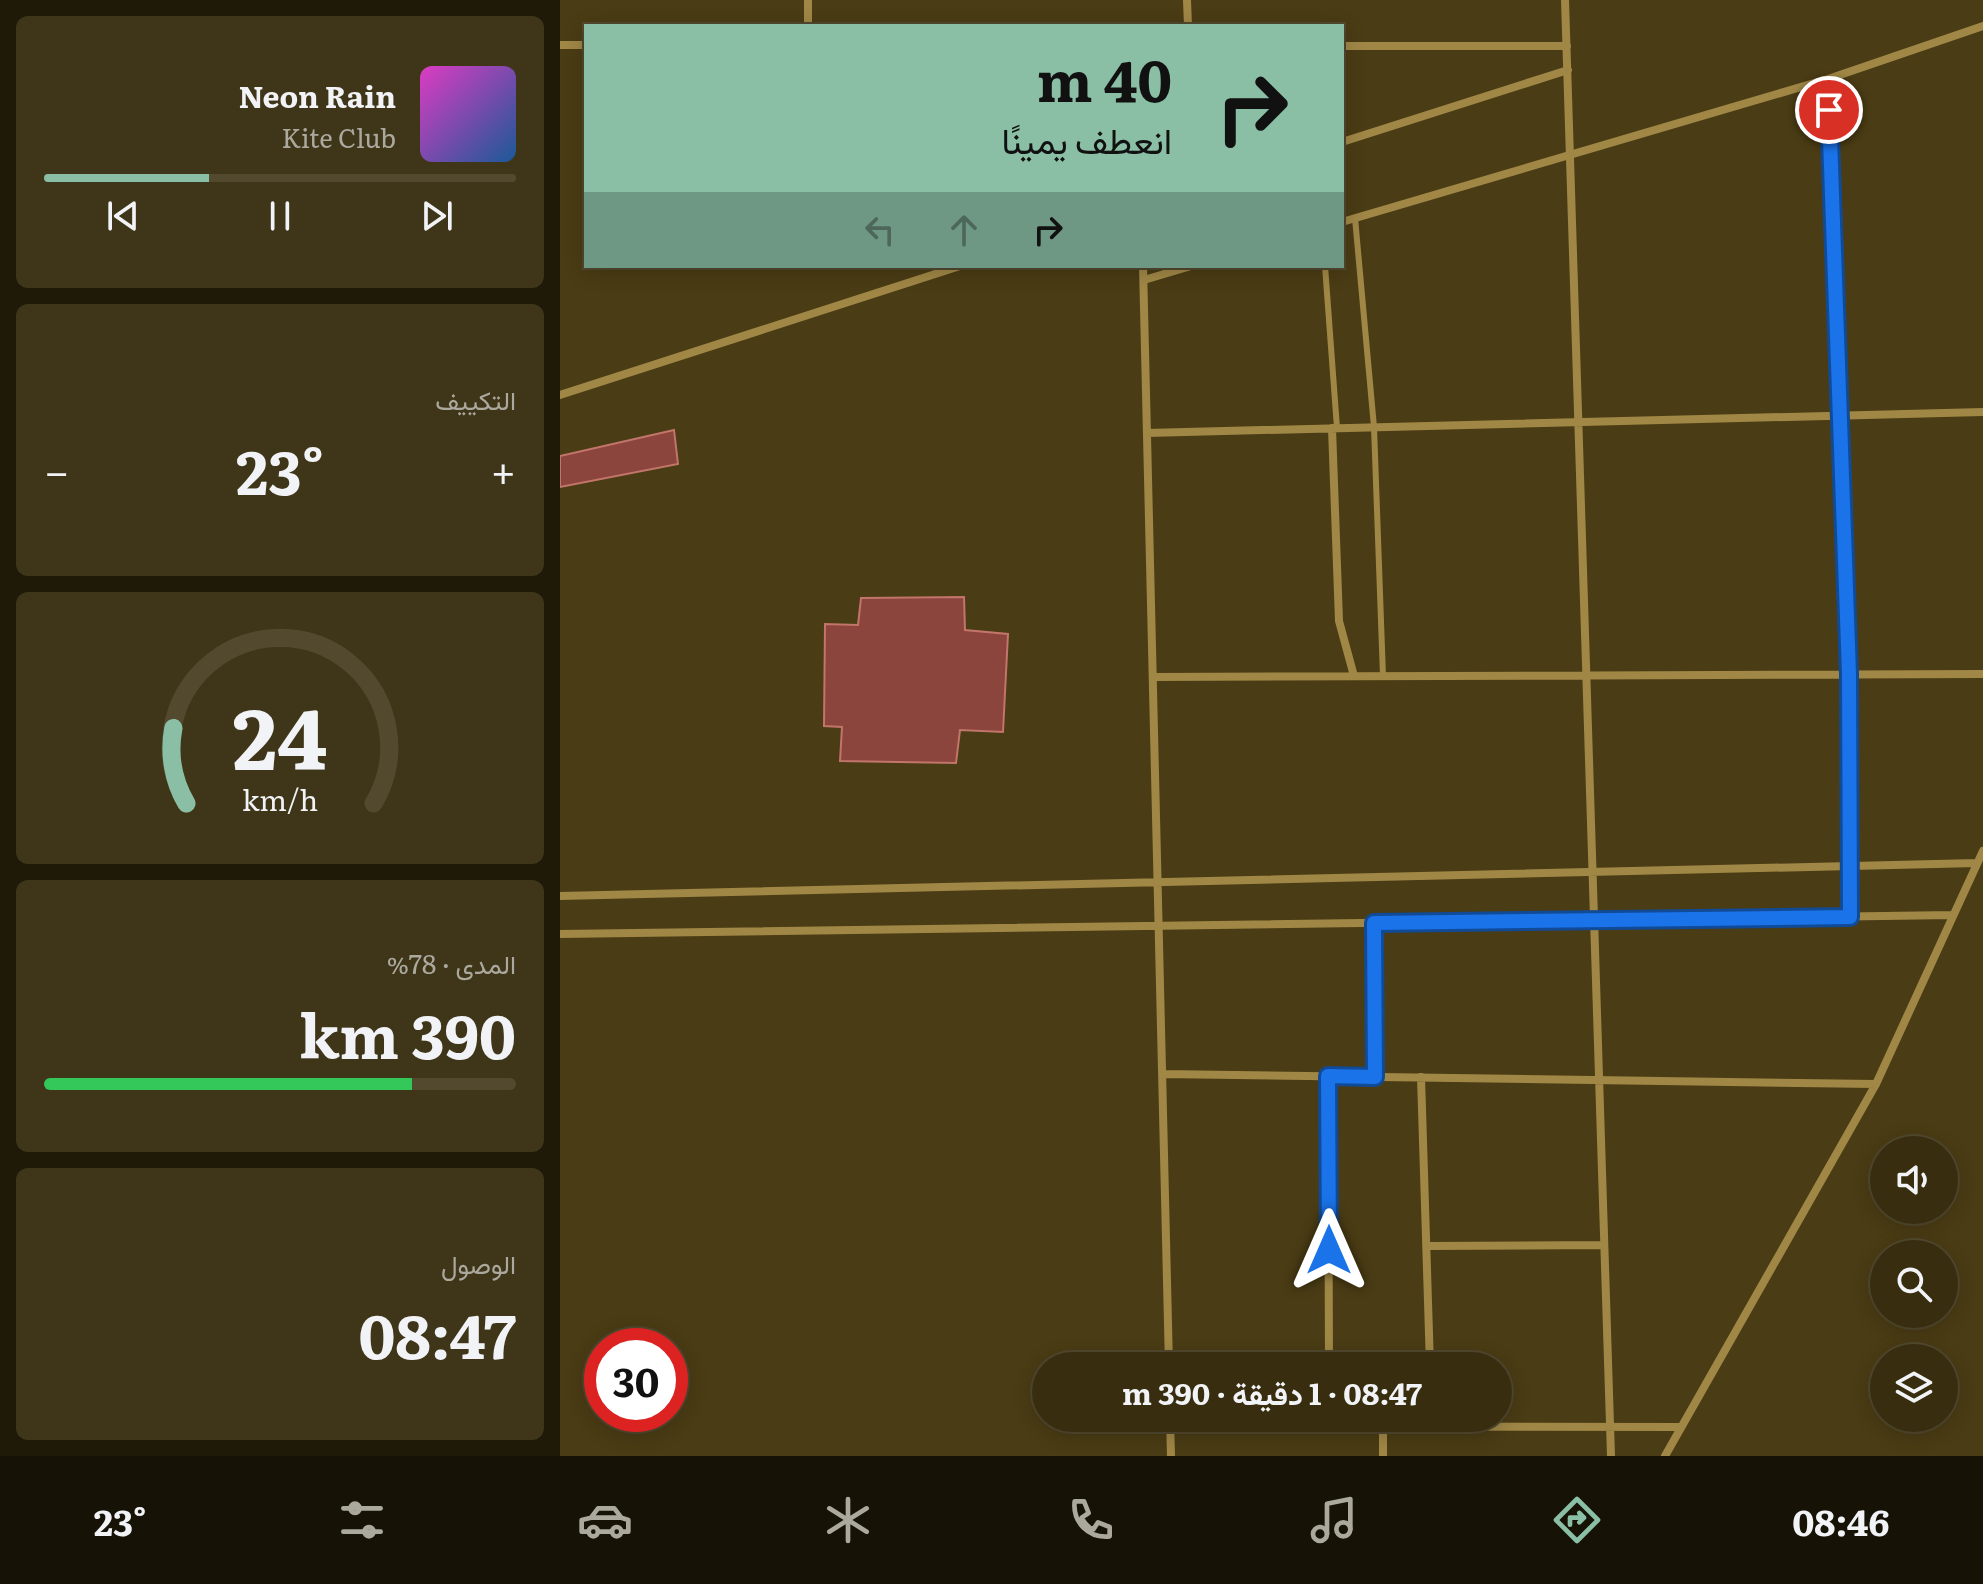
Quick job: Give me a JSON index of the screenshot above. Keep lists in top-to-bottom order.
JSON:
{
  "page": {
    "turn": ["40 m", "انعطف يمينًا"],
    "song": ["Neon Rain", "Kite Club"],
    "tile": [
      "التكييف",
      ["المدى · 78%", "390 km"],
      ["الوصول", "08:47"]
    ],
    "heat": ["−", "23°", "+"],
    "limit": "30",
    "trip": "08:47 · 1 دقيقة · 390 m",
    "tabs": ["08:46", "23°"],
    "gauge": ["24", "km/h"]
  }
}
